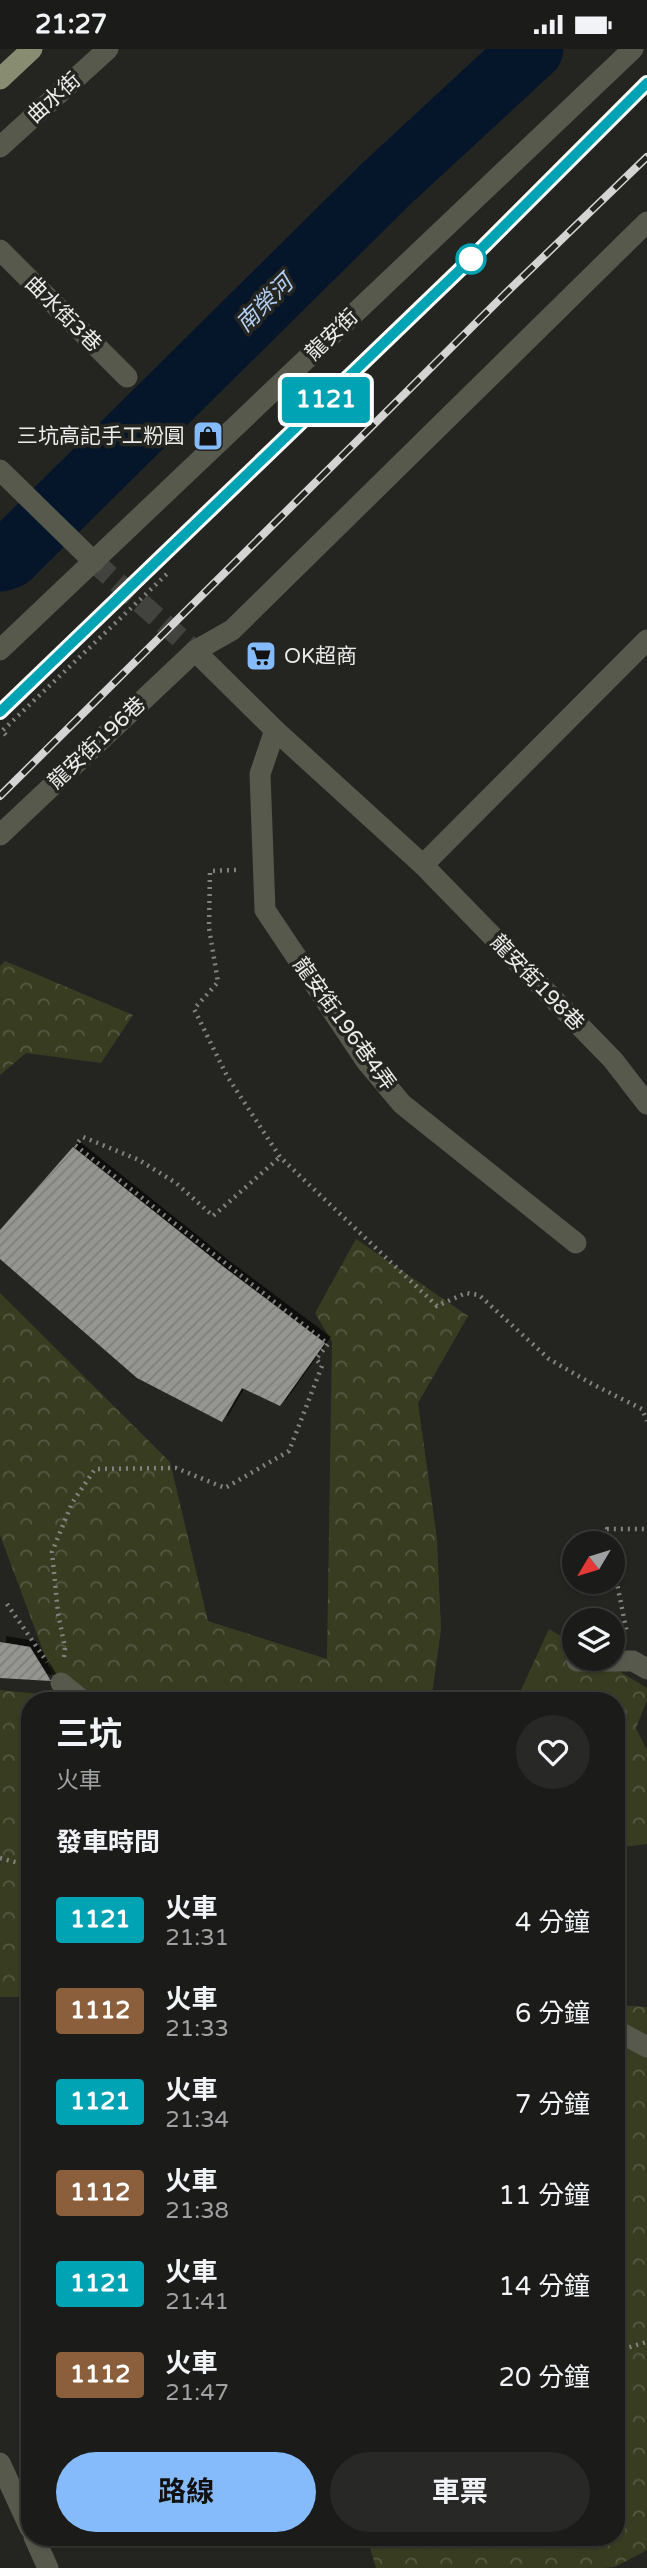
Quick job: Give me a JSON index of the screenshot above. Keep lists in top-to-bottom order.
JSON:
{
  "streets": {
    "street": [
      "曲水街",
      "曲水街3巷",
      "龍安街",
      "龍安街196巷",
      "龍安街198巷",
      "龍安街196巷4弄"
    ]
  },
  "crossings": [
    ["龍安街196巷", "龍安街198巷"],
    ["龍安街198巷", "龍安街196巷4弄"]
  ],
  "water": ["南榮河"],
  "places": {
    "shop": ["三坑高記手工粉圓"],
    "supermarket": ["OK超商"]
  },
  "north": "bottom left",
  "page": {
    "status": "21:27",
    "on_map": "1121",
    "heading": [
      ["三坑", "火車"],
      "發車時間"
    ],
    "list": [
      {
        "mark": "1121",
        "name": "火車",
        "note": "21:31",
        "value": "4 分鐘"
      },
      {
        "mark": "1112",
        "name": "火車",
        "note": "21:33",
        "value": "6 分鐘"
      },
      {
        "mark": "1121",
        "name": "火車",
        "note": "21:34",
        "value": "7 分鐘"
      },
      {
        "mark": "1112",
        "name": "火車",
        "note": "21:38",
        "value": "11 分鐘"
      },
      {
        "mark": "1121",
        "name": "火車",
        "note": "21:41",
        "value": "14 分鐘"
      },
      {
        "mark": "1112",
        "name": "火車",
        "note": "21:47",
        "value": "20 分鐘"
      }
    ],
    "buttons": ["路線", "車票"]
  }
}
